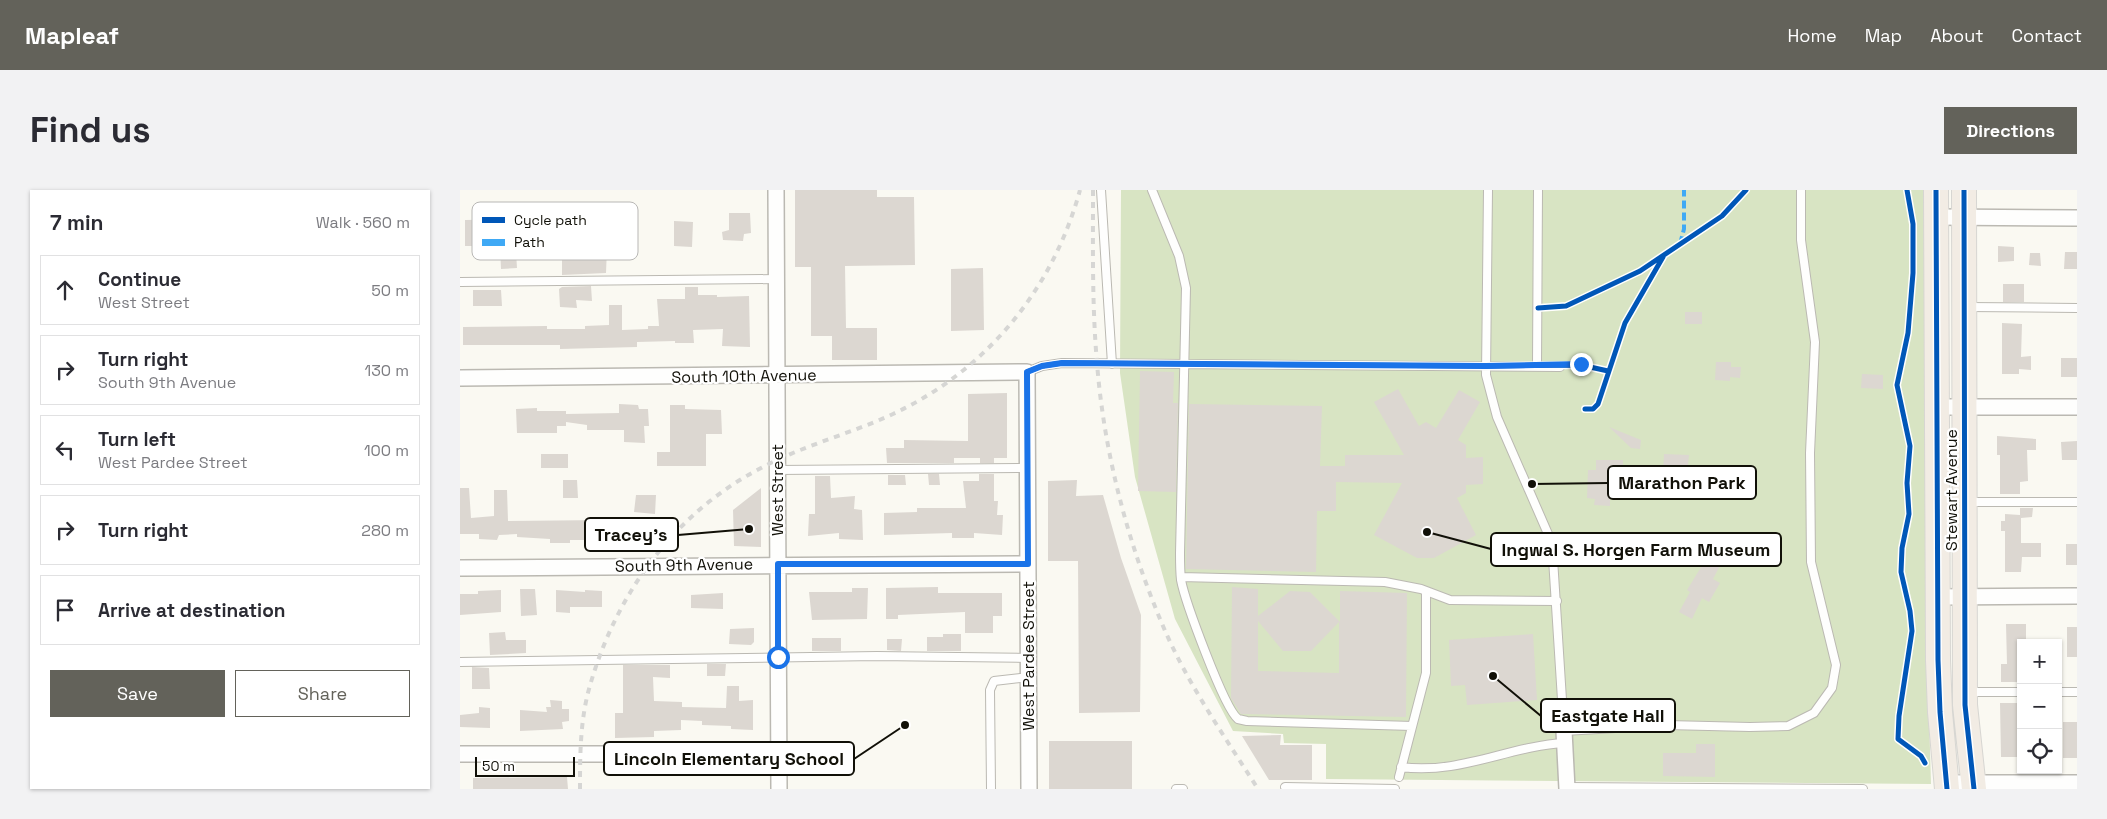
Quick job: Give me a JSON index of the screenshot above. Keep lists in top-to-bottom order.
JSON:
{
  "streets": {
    "main road": ["Stewart Avenue"],
    "street": [
      "South 10th Avenue",
      "West Street",
      "South 9th Avenue",
      "West Pardee Street"
    ]
  },
  "crossings": [
    ["South 10th Avenue", "West Street"],
    ["South 10th Avenue", "West Pardee Street"],
    ["West Street", "South 9th Avenue"],
    ["South 9th Avenue", "West Pardee Street"]
  ],
  "places": [
    "Marathon Park",
    "Tracey's",
    "Ingwal S. Horgen Farm Museum",
    "Eastgate Hall",
    "Lincoln Elementary School"
  ],
  "legend": ["Cycle path", "Path"],
  "scale_bar": "50 m",
  "page": {
    "header": "Mapleaf",
    "nav": [
      "Home",
      "Map",
      "About",
      "Contact"
    ],
    "buttons": [
      "Directions",
      ["Save", "Share"]
    ],
    "title": "Find us",
    "heading": ["7 min", "Walk · 560 m"],
    "list": [
      ["Continue", "West Street", "50 m"],
      ["Turn right", "South 9th Avenue", "130 m"],
      ["Turn left", "West Pardee Street", "100 m"],
      ["Turn right", "280 m"],
      "Arrive at destination"
    ],
    "map_buttons": ["+", "−"],
    "scale": "50 m"
  }
}
